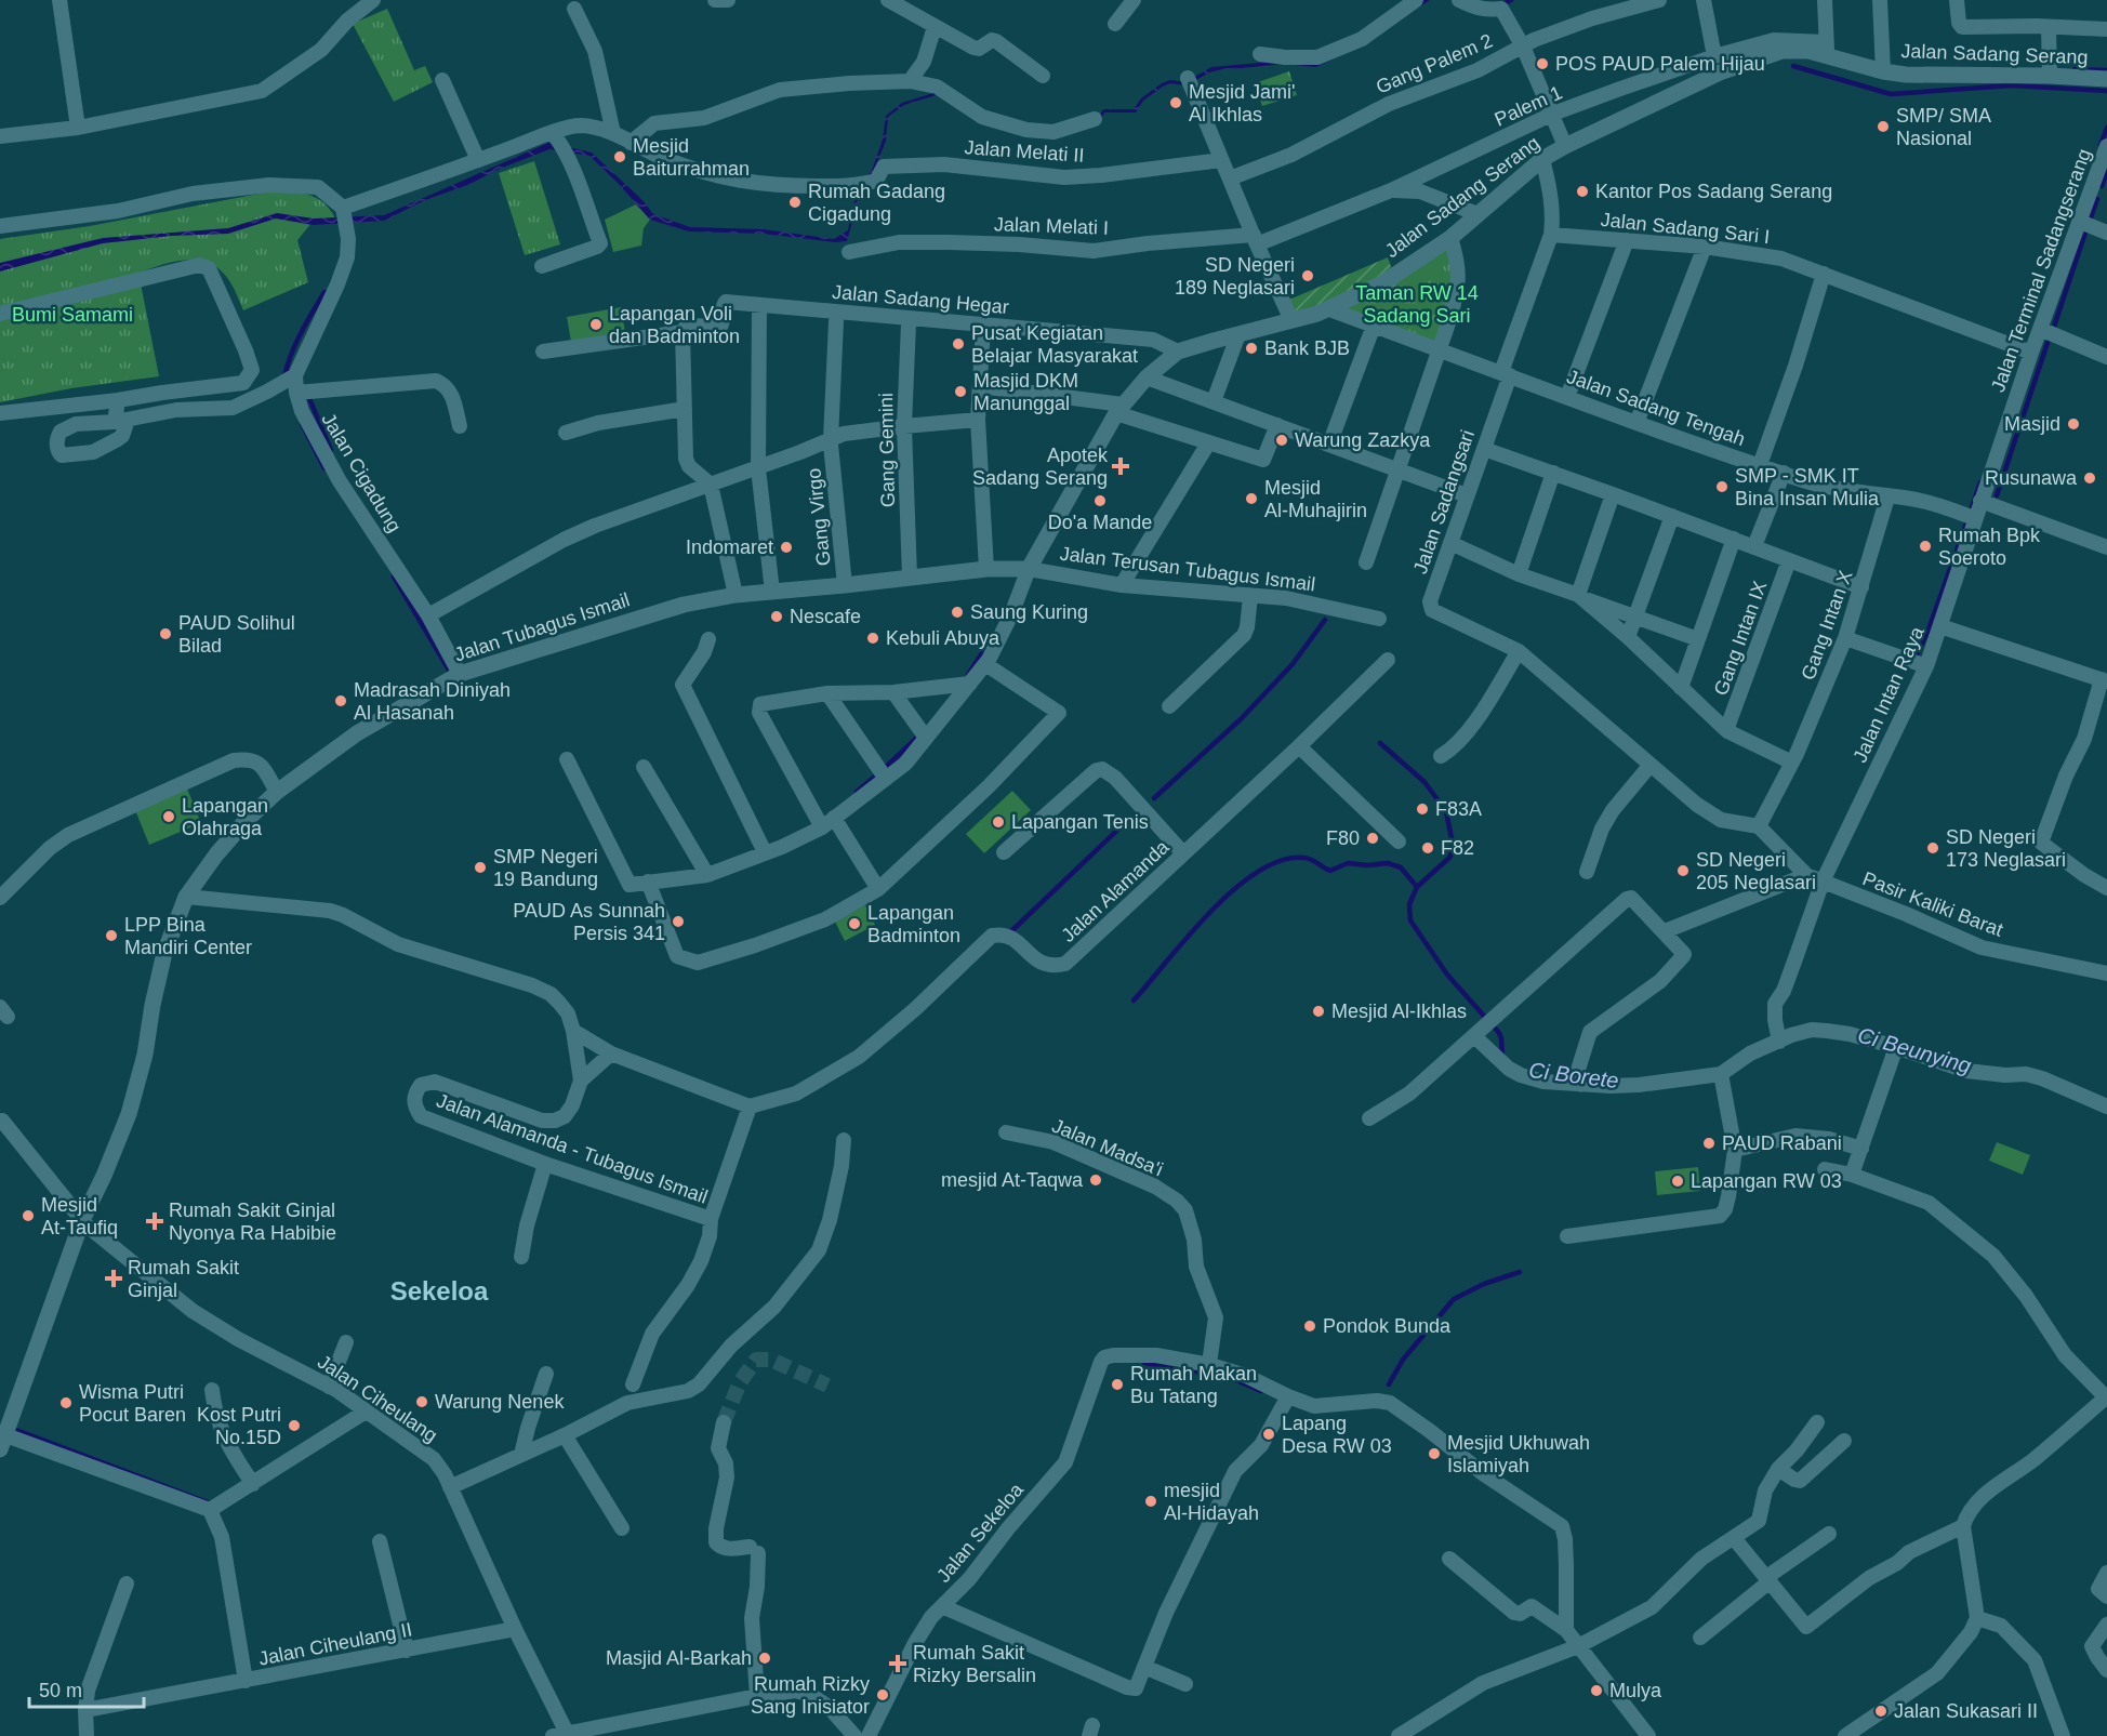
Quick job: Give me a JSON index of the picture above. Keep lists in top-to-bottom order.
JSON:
{
  "streets": {
    "main road": ["Jalan Sadang Serang", "Jalan Tubagus Ismail"],
    "street": [
      "Gang Palem 2",
      "Palem 1",
      "Jalan Melati II",
      "Jalan Melati I",
      "Jalan Sadang Sari I",
      "Jalan Terminal Sadangserang",
      "Jalan Sadang Hegar",
      "Jalan Sadang Tengah",
      "Gang Gemini",
      "Jalan Cigadung",
      "Jalan Sadangsari",
      "Gang Virgo",
      "Jalan Terusan Tubagus Ismail",
      "Gang Intan X",
      "Gang Intan IX",
      "Jalan Intan Raya",
      "Jalan Alamanda",
      "Pasir Kaliki Barat",
      "Jalan Madsa'i",
      "Jalan Alamanda - Tubagus Ismail",
      "Jalan Ciheulang",
      "Jalan Sekeloa",
      "Jalan Ciheulang II"
    ]
  },
  "crossings": [
    ["Jalan Sadang Serang", "Palem 1"],
    ["Jalan Sadang Serang", "Jalan Sadang Hegar"],
    ["Jalan Sadang Serang", "Jalan Sadang Tengah"],
    ["Jalan Sadang Serang", "Jalan Terusan Tubagus Ismail"],
    ["Jalan Sadang Serang", "Jalan Tubagus Ismail"],
    ["Palem 1", "Jalan Melati I"],
    ["Jalan Sadang Sari I", "Jalan Terminal Sadangserang"],
    ["Jalan Sadang Sari I", "Jalan Sadangsari"],
    ["Jalan Terminal Sadangserang", "Jalan Sadang Tengah"],
    ["Jalan Terminal Sadangserang", "Jalan Intan Raya"],
    ["Jalan Sadang Tengah", "Jalan Sadangsari"],
    ["Jalan Sadang Tengah", "Gang Intan X"],
    ["Jalan Sadang Tengah", "Jalan Intan Raya"],
    ["Gang Gemini", "Jalan Tubagus Ismail"],
    ["Jalan Cigadung", "Jalan Tubagus Ismail"],
    ["Gang Virgo", "Jalan Tubagus Ismail"],
    ["Jalan Terusan Tubagus Ismail", "Jalan Tubagus Ismail"],
    ["Jalan Tubagus Ismail", "Jalan Ciheulang"],
    ["Jalan Intan Raya", "Pasir Kaliki Barat"],
    ["Jalan Alamanda", "Jalan Alamanda - Tubagus Ismail"],
    ["Jalan Madsa'i", "Jalan Sekeloa"],
    ["Jalan Ciheulang", "Jalan Ciheulang II"]
  ],
  "districts": ["Sekeloa"],
  "water": ["Ci Beunying", "Ci Borete"],
  "parks": ["Taman RW 14 Sadang Sari", "Bumi Samami"],
  "places": {
    "other": [
      "POS PAUD Palem Hijau",
      "Mesjid Jami' Al Ikhlas",
      "SMP/ SMA Nasional",
      "Mesjid Baiturrahman",
      "Kantor Pos Sadang Serang",
      "Rumah Gadang Cigadung",
      "SD Negeri 189 Neglasari",
      "Lapangan Voli dan Badminton",
      "Pusat Kegiatan Belajar Masyarakat",
      "Bank BJB",
      "Masjid DKM Manunggal",
      "Masjid",
      "Warung Zazkya",
      "Rusunawa",
      "SMP - SMK IT Bina Insan Mulia",
      "Mesjid Al-Muhajirin",
      "Do'a Mande",
      "Rumah Bpk Soeroto",
      "Indomaret",
      "Saung Kuring",
      "Nescafe",
      "PAUD Solihul Bilad",
      "Kebuli Abuya",
      "Madrasah Diniyah Al Hasanah",
      "F83A",
      "Lapangan Olahraga",
      "Lapangan Tenis",
      "F80",
      "F82",
      "SD Negeri 173 Neglasari",
      "SMP Negeri 19 Bandung",
      "SD Negeri 205 Neglasari",
      "PAUD As Sunnah Persis 341",
      "Lapangan Badminton",
      "LPP Bina Mandiri Center",
      "Mesjid Al-Ikhlas",
      "PAUD Rabani",
      "mesjid At-Taqwa",
      "Lapangan RW 03",
      "Mesjid At-Taufiq",
      "Pondok Bunda",
      "Rumah Makan Bu Tatang",
      "Warung Nenek",
      "Wisma Putri Pocut Baren",
      "Kost Putri No.15D",
      "Lapang Desa RW 03",
      "Mesjid Ukhuwah Islamiyah",
      "mesjid Al-Hidayah",
      "Masjid Al-Barkah",
      "Mulya",
      "Rumah Rizky Sang Inisiator",
      "Jalan Sukasari II"
    ],
    "health": [
      "Apotek Sadang Serang",
      "Rumah Sakit Ginjal Nyonya Ra Habibie",
      "Rumah Sakit Ginjal",
      "Rumah Sakit Rizky Bersalin"
    ]
  },
  "scale_bar": "50 m"
}
